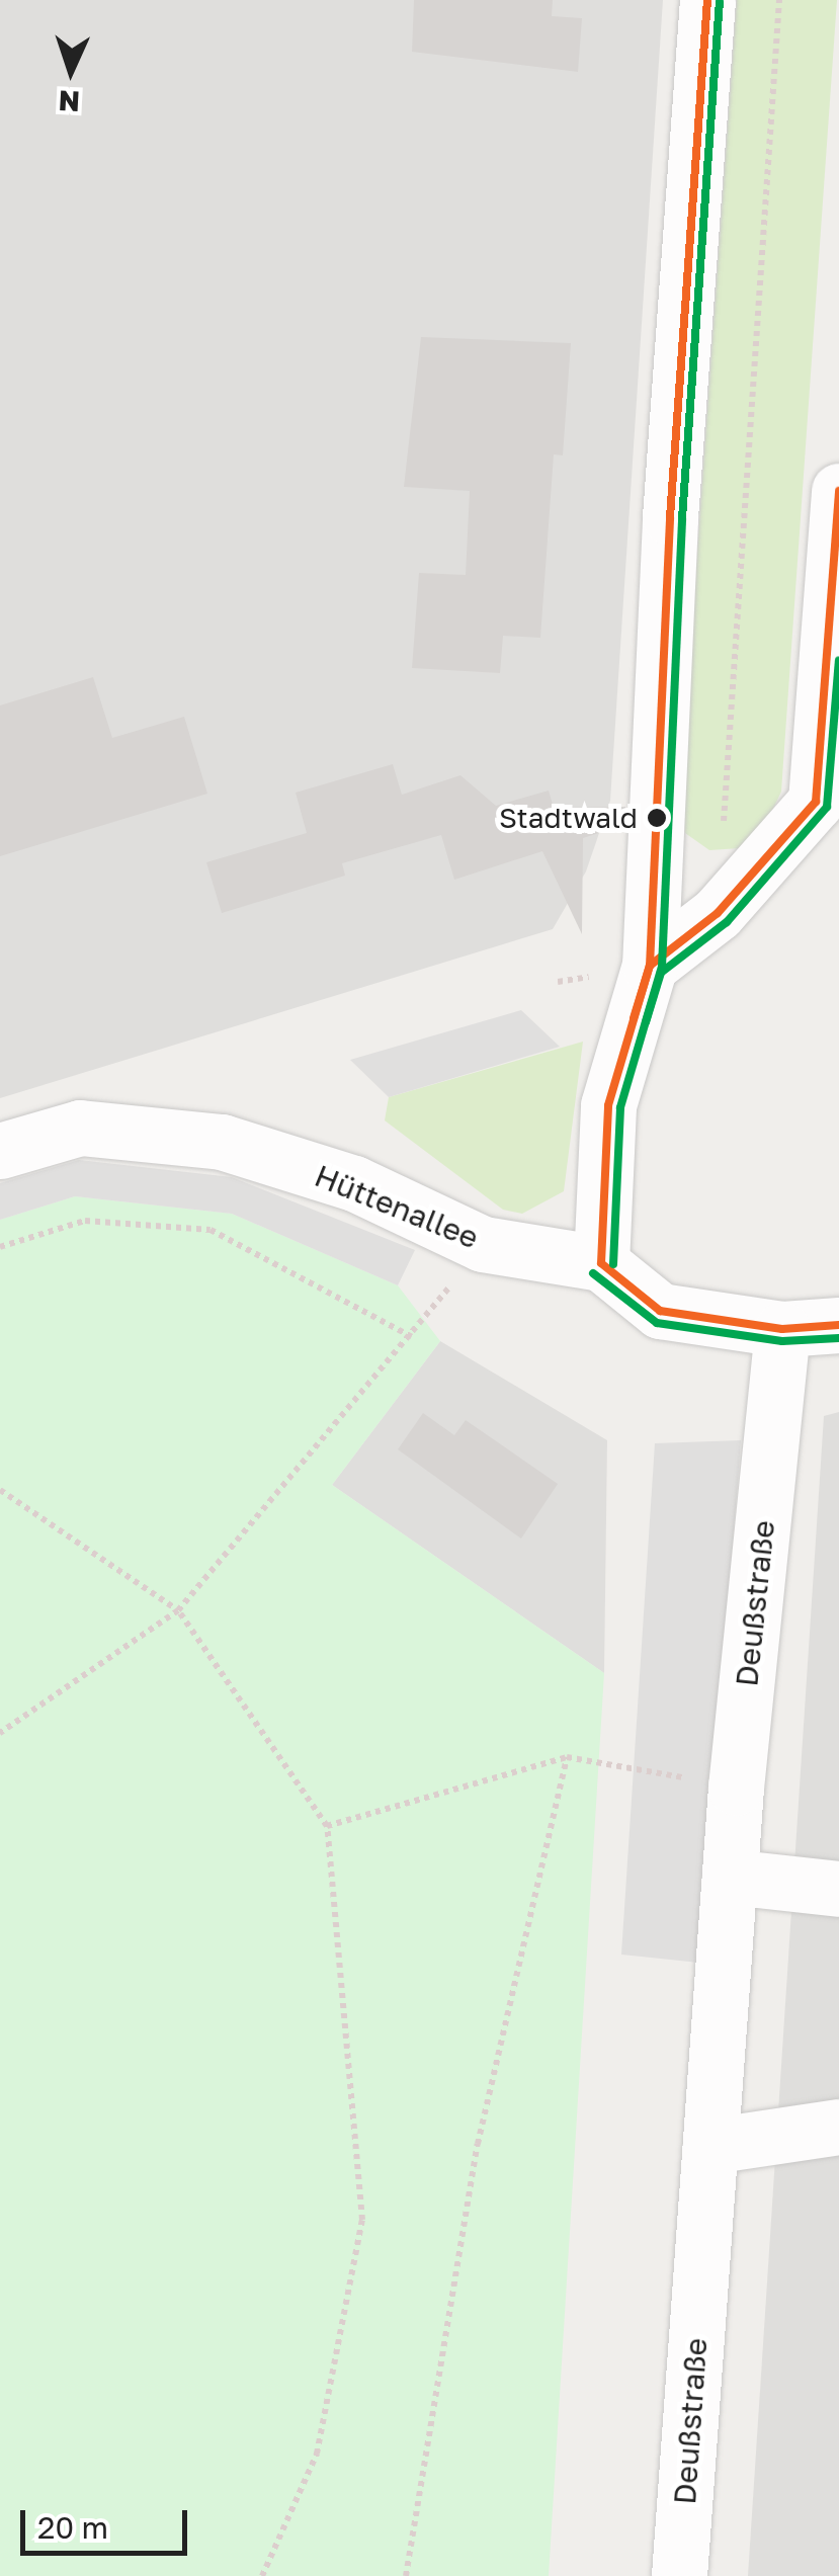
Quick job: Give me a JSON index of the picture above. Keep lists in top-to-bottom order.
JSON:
{
  "streets": {
    "street": ["Hüttenallee", "Deußstraße"]
  },
  "crossings": [
    ["Hüttenallee", "Deußstraße"]
  ],
  "places": ["Stadtwald"],
  "scale_bar": "20 m",
  "north": "bottom"
}
